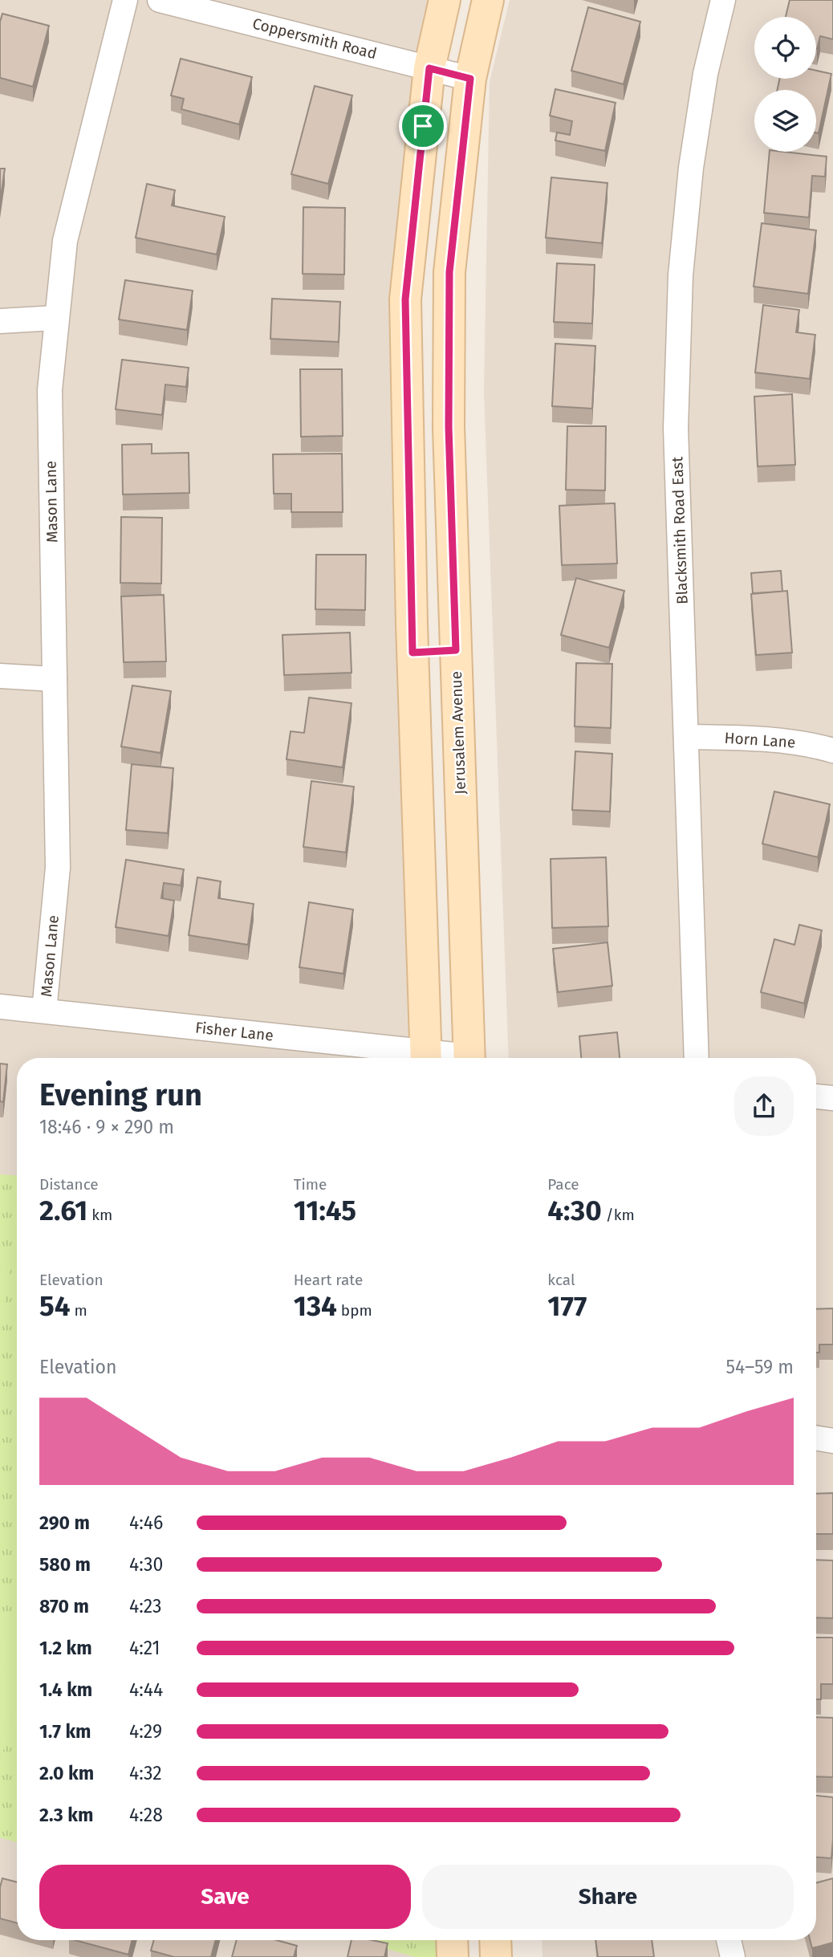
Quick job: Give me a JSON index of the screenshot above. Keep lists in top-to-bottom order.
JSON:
{
  "streets": {
    "main road": ["Jerusalem Avenue"],
    "street": [
      "Coppersmith Road",
      "Mason Lane",
      "Blacksmith Road East",
      "Horn Lane",
      "Fisher Lane"
    ]
  },
  "crossings": [
    ["Coppersmith Road", "Jerusalem Avenue"],
    ["Mason Lane", "Fisher Lane"],
    ["Blacksmith Road East", "Horn Lane"]
  ],
  "page": {
    "heading": ["Evening run", "18:46 · 9 × 290 m"],
    "stats": [
      ["Distance", "2.61 km"],
      ["Time", "11:45"],
      ["Pace", "4:30 /km"],
      ["Elevation", "54 m"],
      ["Heart rate", "134 bpm"],
      ["kcal", "177"]
    ],
    "chart": ["Elevation", "54–59 m"],
    "list": [
      {
        "name": "290 m",
        "note": "4:46"
      },
      {
        "name": "580 m",
        "note": "4:30"
      },
      {
        "name": "870 m",
        "note": "4:23"
      },
      {
        "name": "1.2 km",
        "note": "4:21"
      },
      {
        "name": "1.4 km",
        "note": "4:44"
      },
      {
        "name": "1.7 km",
        "note": "4:29"
      },
      {
        "name": "2.0 km",
        "note": "4:32"
      },
      {
        "name": "2.3 km",
        "note": "4:28"
      }
    ],
    "buttons": ["Save", "Share"]
  }
}
